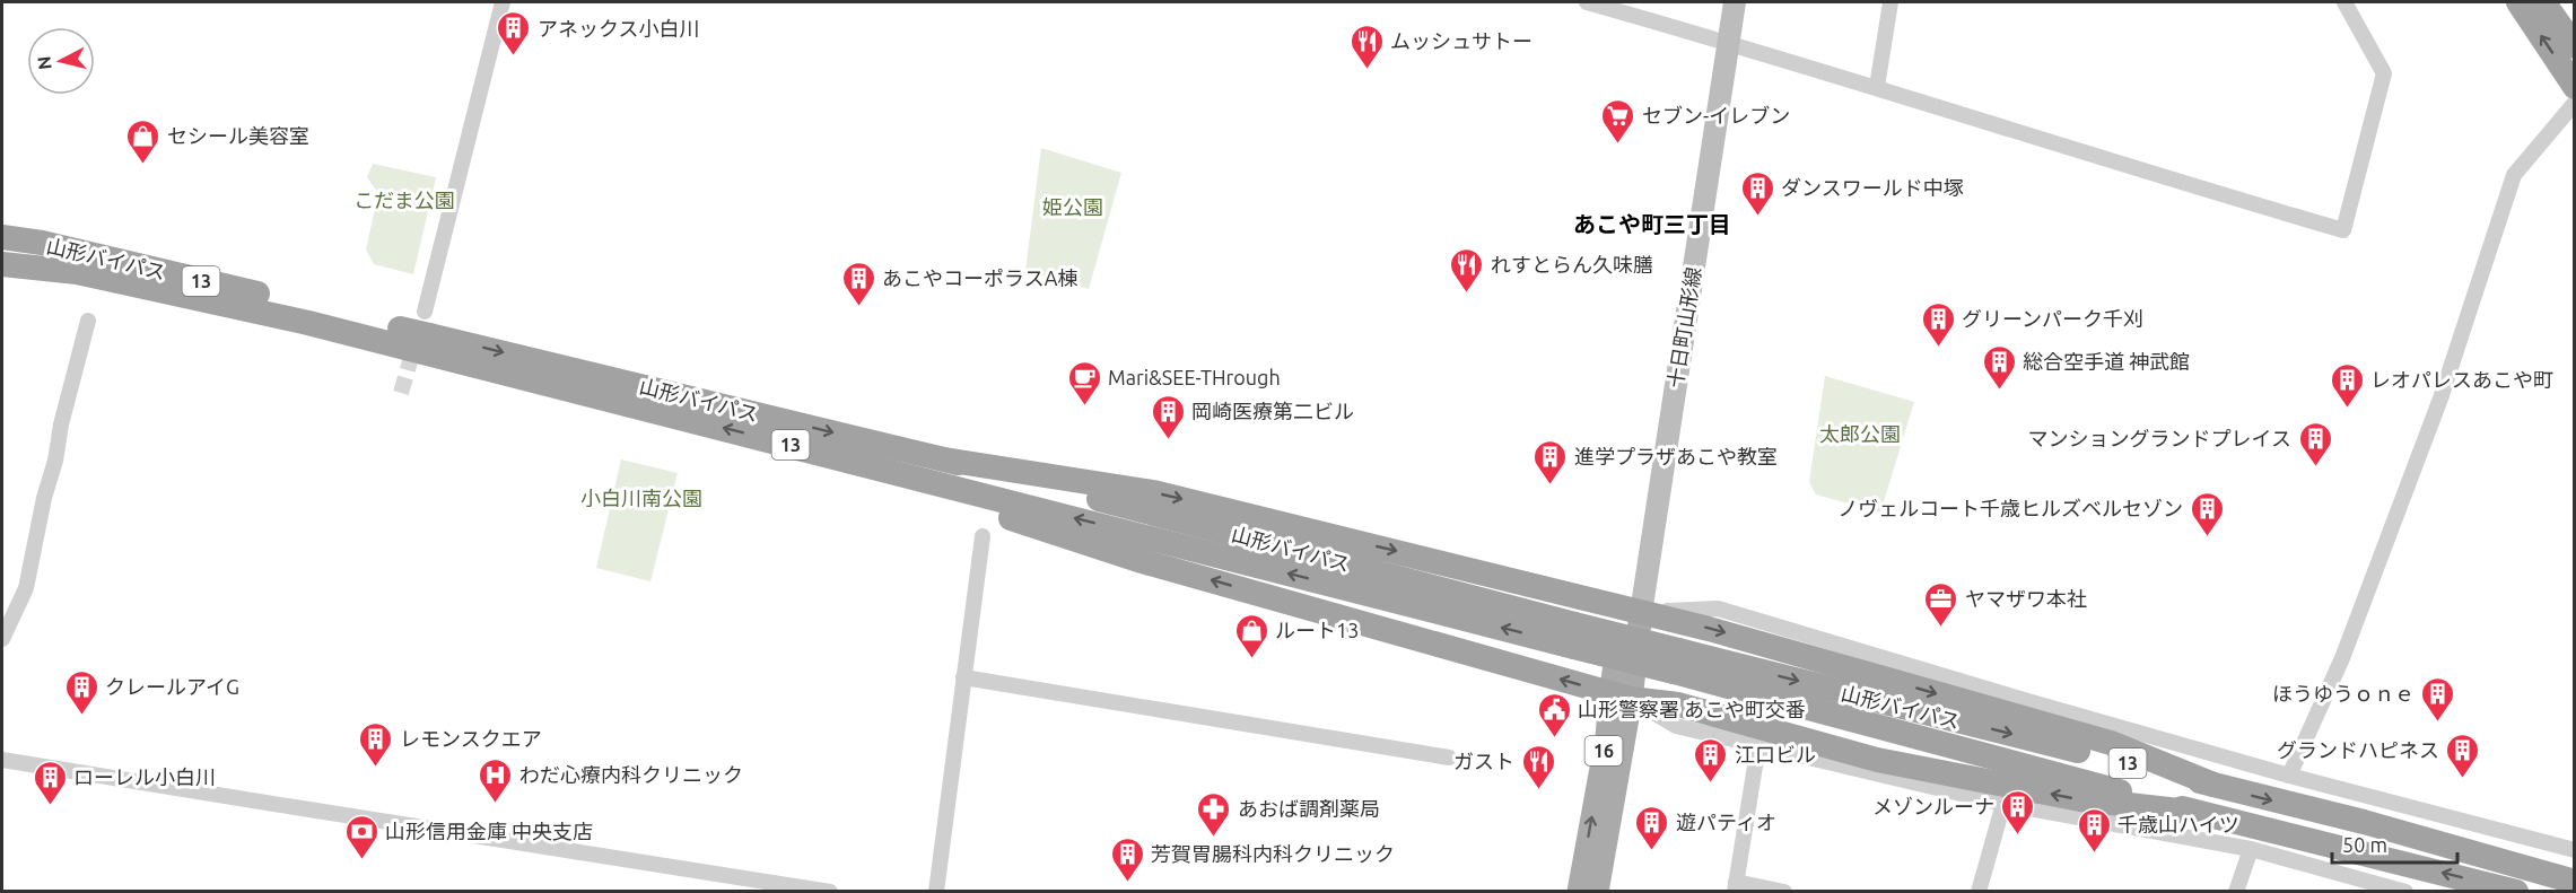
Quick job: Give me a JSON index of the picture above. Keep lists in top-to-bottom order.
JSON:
{
  "streets": {
    "highway": ["山形バイパス", "13"],
    "main road": ["十日町山形線", "16"]
  },
  "crossings": [
    ["十日町山形線", "16"]
  ],
  "districts": ["あこや町三丁目"],
  "parks": [
    "こだま公園",
    "姫公園",
    "太郎公園",
    "小白川南公園"
  ],
  "places": {
    "building": [
      "アネックス小白川",
      "ダンスワールド中塚",
      "あこやコーポラスA棟",
      "グリーンパーク千刈",
      "総合空手道 神武館",
      "レオパレスあこや町",
      "岡崎医療第二ビル",
      "マンショングランドプレイス",
      "進学プラザあこや教室",
      "ノヴェルコート千歳ヒルズベルセゾン",
      "クレールアイG",
      "ほうゆうｏｎｅ",
      "レモンスクエア",
      "グランドハピネス",
      "江口ビル",
      "ローレル小白川",
      "メゾンルーナ",
      "遊パティオ",
      "千歳山ハイツ",
      "芳賀胃腸科内科クリニック"
    ],
    "restaurant": ["ムッシュサトー", "れすとらん久味膳", "ガスト"],
    "supermarket": ["セブン-イレブン"],
    "shop": ["セシール美容室", "ルート13"],
    "cafe": ["Mari&SEE-THrough"],
    "office": ["ヤマザワ本社"],
    "public building": ["山形警察署 あこや町交番"],
    "hospital": ["わだ心療内科クリニック"],
    "pharmacy": ["あおば調剤薬局"],
    "bank": ["山形信用金庫 中央支店"]
  },
  "scale_bar": "50 m",
  "north": "left"
}
